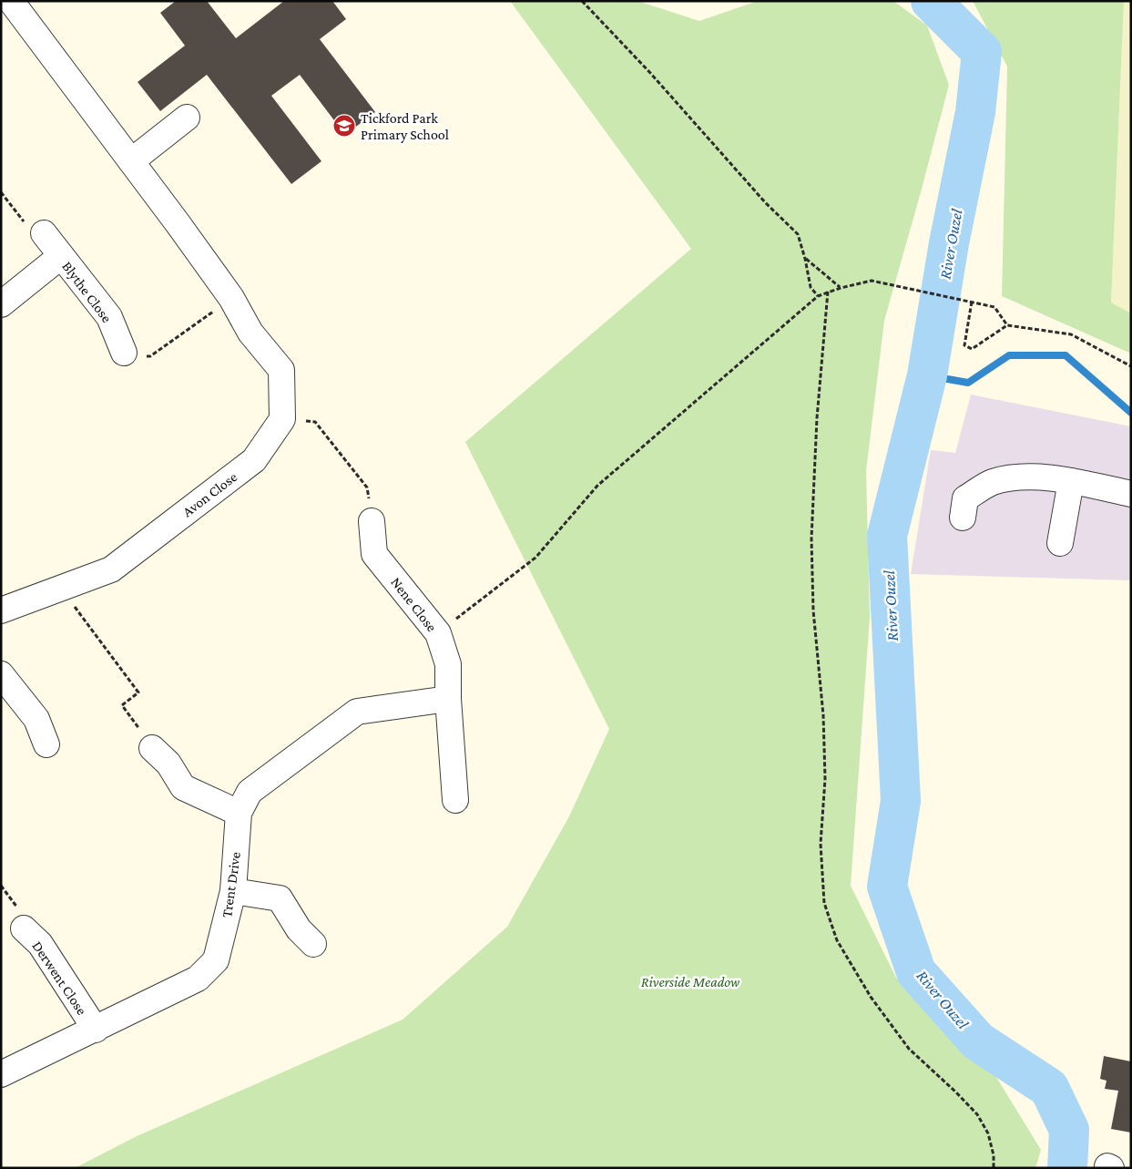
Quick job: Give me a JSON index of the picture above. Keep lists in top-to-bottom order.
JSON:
{
  "streets": {
    "street": [
      "Blythe Close",
      "Avon Close",
      "Nene Close",
      "Trent Drive",
      "Derwent Close"
    ]
  },
  "crossings": [
    ["Nene Close", "Trent Drive"],
    ["Trent Drive", "Derwent Close"]
  ],
  "water": ["River Ouzel"],
  "parks": ["Riverside Meadow"],
  "places": {
    "school or university": ["Tickford Park Primary School"]
  }
}
